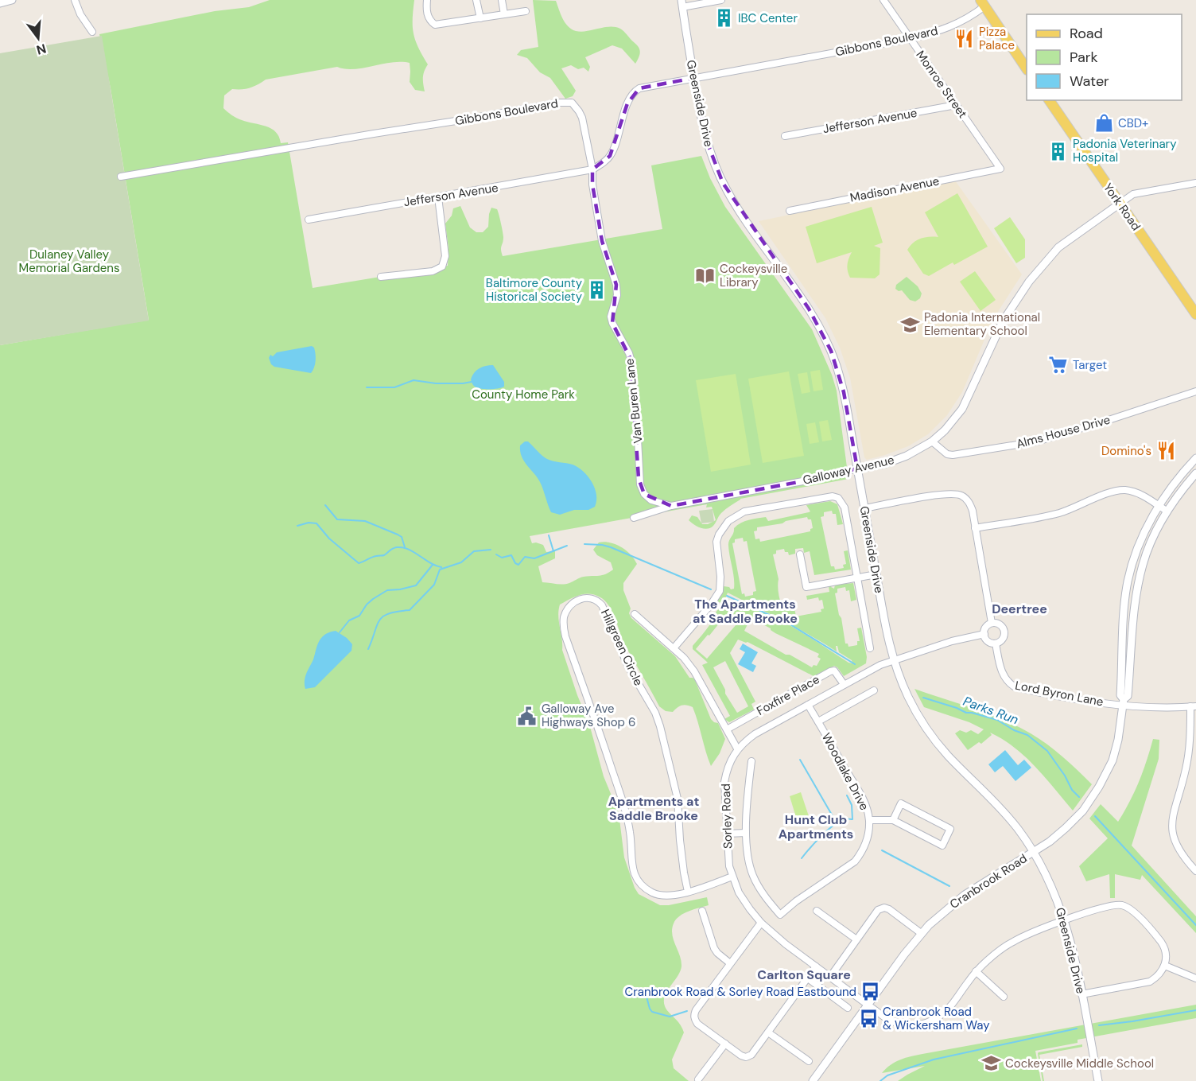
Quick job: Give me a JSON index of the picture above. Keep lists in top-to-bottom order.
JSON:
{
  "streets": {
    "main road": ["York Road"],
    "street": [
      "Gibbons Boulevard",
      "Monroe Street",
      "Greenside Drive",
      "Jefferson Avenue",
      "Madison Avenue",
      "Van Buren Lane",
      "Alms House Drive",
      "Galloway Avenue",
      "Hillgreen Circle",
      "Lord Byron Lane",
      "Foxfire Place",
      "Woodlake Drive",
      "Sorley Road",
      "Cranbrook Road"
    ]
  },
  "crossings": [
    ["Gibbons Boulevard", "Monroe Street"],
    ["Gibbons Boulevard", "Greenside Drive"],
    ["Gibbons Boulevard", "Jefferson Avenue"],
    ["Gibbons Boulevard", "Van Buren Lane"],
    ["Monroe Street", "Jefferson Avenue"],
    ["Monroe Street", "Madison Avenue"],
    ["Greenside Drive", "Galloway Avenue"],
    ["Greenside Drive", "Lord Byron Lane"],
    ["Greenside Drive", "Sorley Road"],
    ["Greenside Drive", "Cranbrook Road"],
    ["Jefferson Avenue", "Van Buren Lane"],
    ["York Road", "Galloway Avenue"],
    ["Van Buren Lane", "Galloway Avenue"],
    ["Alms House Drive", "Galloway Avenue"],
    ["Hillgreen Circle", "Sorley Road"],
    ["Lord Byron Lane", "Sorley Road"],
    ["Lord Byron Lane", "Cranbrook Road"],
    ["Foxfire Place", "Sorley Road"],
    ["Woodlake Drive", "Sorley Road"],
    ["Sorley Road", "Cranbrook Road"]
  ],
  "districts": [
    "The Apartments at Saddle Brooke",
    "Deertree",
    "Apartments at Saddle Brooke",
    "Hunt Club Apartments",
    "Carlton Square"
  ],
  "water": ["Parks Run"],
  "parks": ["Dulaney Valley Memorial Gardens", "County Home Park"],
  "places": {
    "building": ["IBC Center", "Padonia Veterinary Hospital", "Baltimore County Historical Society"],
    "restaurant": ["Pizza Palace", "Domino's"],
    "shop": ["CBD+"],
    "library": ["Cockeysville Library"],
    "school or university": ["Padonia International Elementary School", "Cockeysville Middle School"],
    "supermarket": ["Target"],
    "public building": ["Galloway Ave Highways Shop 6"],
    "bus stop": ["Cranbrook Road & Sorley Road Eastbound", "Cranbrook Road & Wickersham Way"]
  },
  "legend": ["Road", "Park", "Water"],
  "north": "bottom"
}
